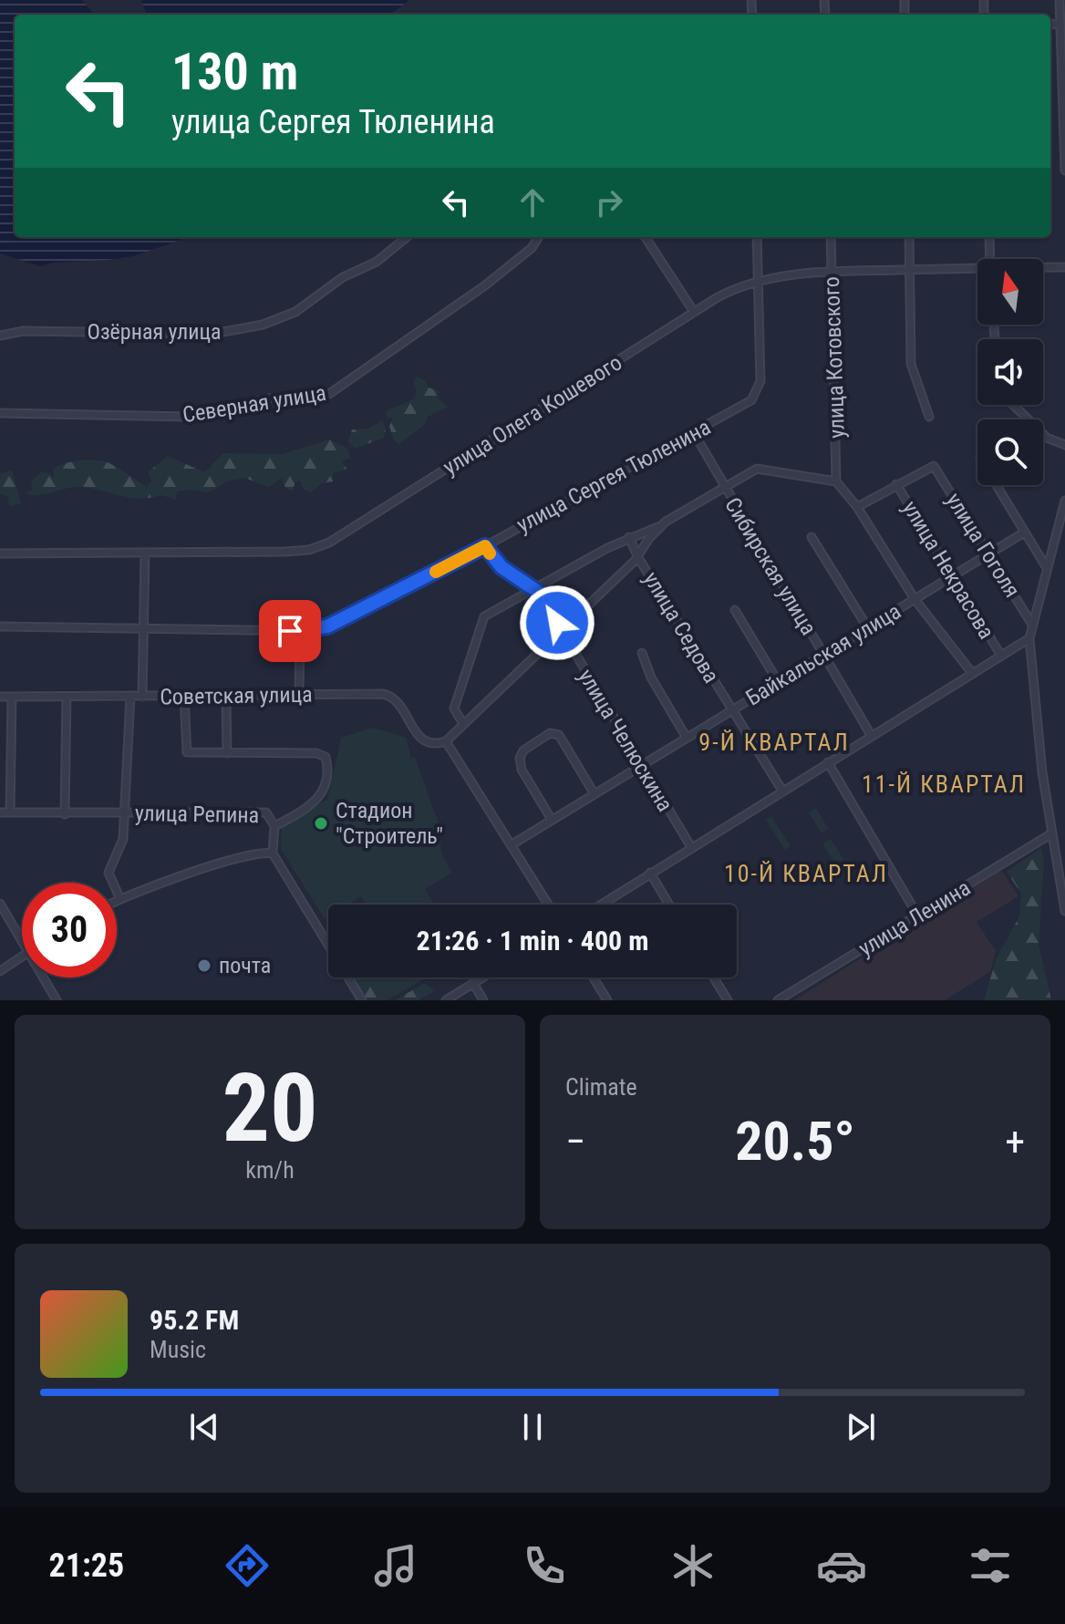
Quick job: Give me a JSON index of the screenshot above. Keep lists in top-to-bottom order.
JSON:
{
  "streets": {
    "street": [
      "Озёрная улица",
      "улица Котовского",
      "Северная улица",
      "улица Олега Кошевого",
      "улица Сергея Тюленина",
      "улица Гоголя",
      "Сибирская улица",
      "улица Некрасова",
      "улица Седова",
      "Байкальская улица",
      "Советская улица",
      "улица Челюскина",
      "улица Репина",
      "улица Ленина"
    ]
  },
  "crossings": [
    ["улица Котовского", "улица Олега Кошевого"],
    ["улица Олега Кошевого", "улица Сергея Тюленина"],
    ["улица Сергея Тюленина", "Сибирская улица"],
    ["улица Сергея Тюленина", "улица Челюскина"],
    ["улица Гоголя", "улица Некрасова"],
    ["улица Гоголя", "Байкальская улица"],
    ["Сибирская улица", "Байкальская улица"],
    ["улица Некрасова", "Байкальская улица"],
    ["улица Седова", "Байкальская улица"],
    ["Байкальская улица", "улица Челюскина"]
  ],
  "districts": ["9-Й КВАРТАЛ", "11-Й КВАРТАЛ", "10-Й КВАРТАЛ"],
  "places": ["Стадион \"Строитель\"", "почта"],
  "north": "top",
  "page": {
    "turn": ["130 m", "улица Сергея Тюленина"],
    "limit": "30",
    "trip": "21:26 · 1 min · 400 m",
    "tile": [
      ["20", "km/h"],
      "Climate"
    ],
    "heat": ["−", "20.5°", "+"],
    "song": ["95.2 FM", "Music"],
    "tabs": "21:25"
  }
}
